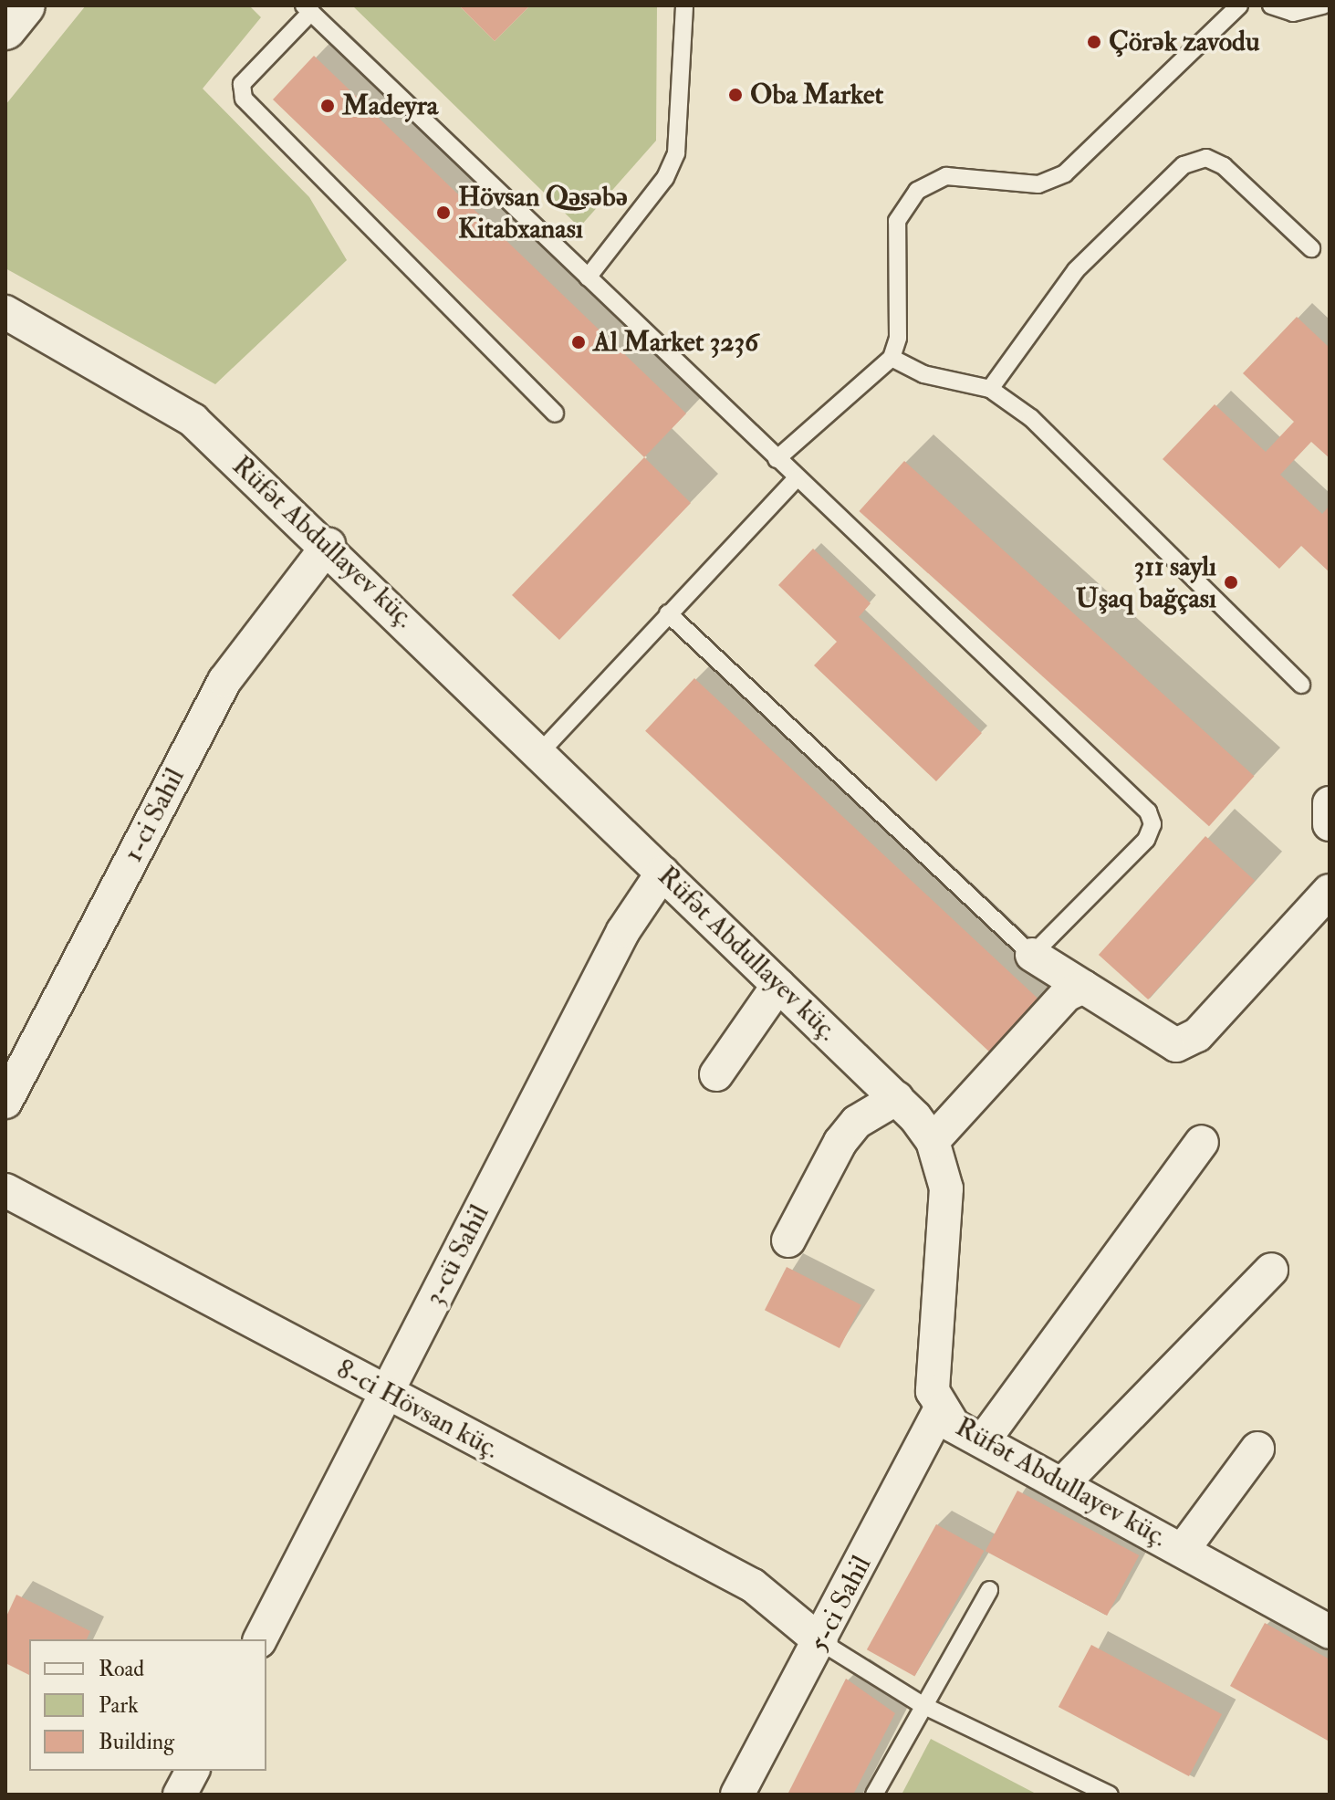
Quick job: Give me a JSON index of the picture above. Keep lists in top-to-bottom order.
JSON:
{
  "streets": {
    "street": [
      "Rüfət Abdullayev küç.",
      "1-ci Sahil",
      "3-cü Sahil",
      "8-ci Hövsan küç.",
      "5-ci Sahil"
    ]
  },
  "crossings": [
    ["Rüfət Abdullayev küç.", "1-ci Sahil"],
    ["Rüfət Abdullayev küç.", "3-cü Sahil"],
    ["Rüfət Abdullayev küç.", "5-ci Sahil"],
    ["3-cü Sahil", "8-ci Hövsan küç."],
    ["8-ci Hövsan küç.", "5-ci Sahil"]
  ],
  "places": [
    "Çörək zavodu",
    "Oba Market",
    "Madeyra",
    "Hövsan Qəsəbə Kitabxanası",
    "Al Market 3236",
    "311 saylı Uşaq bağçası"
  ],
  "legend": ["Road", "Park", "Building"]
}
